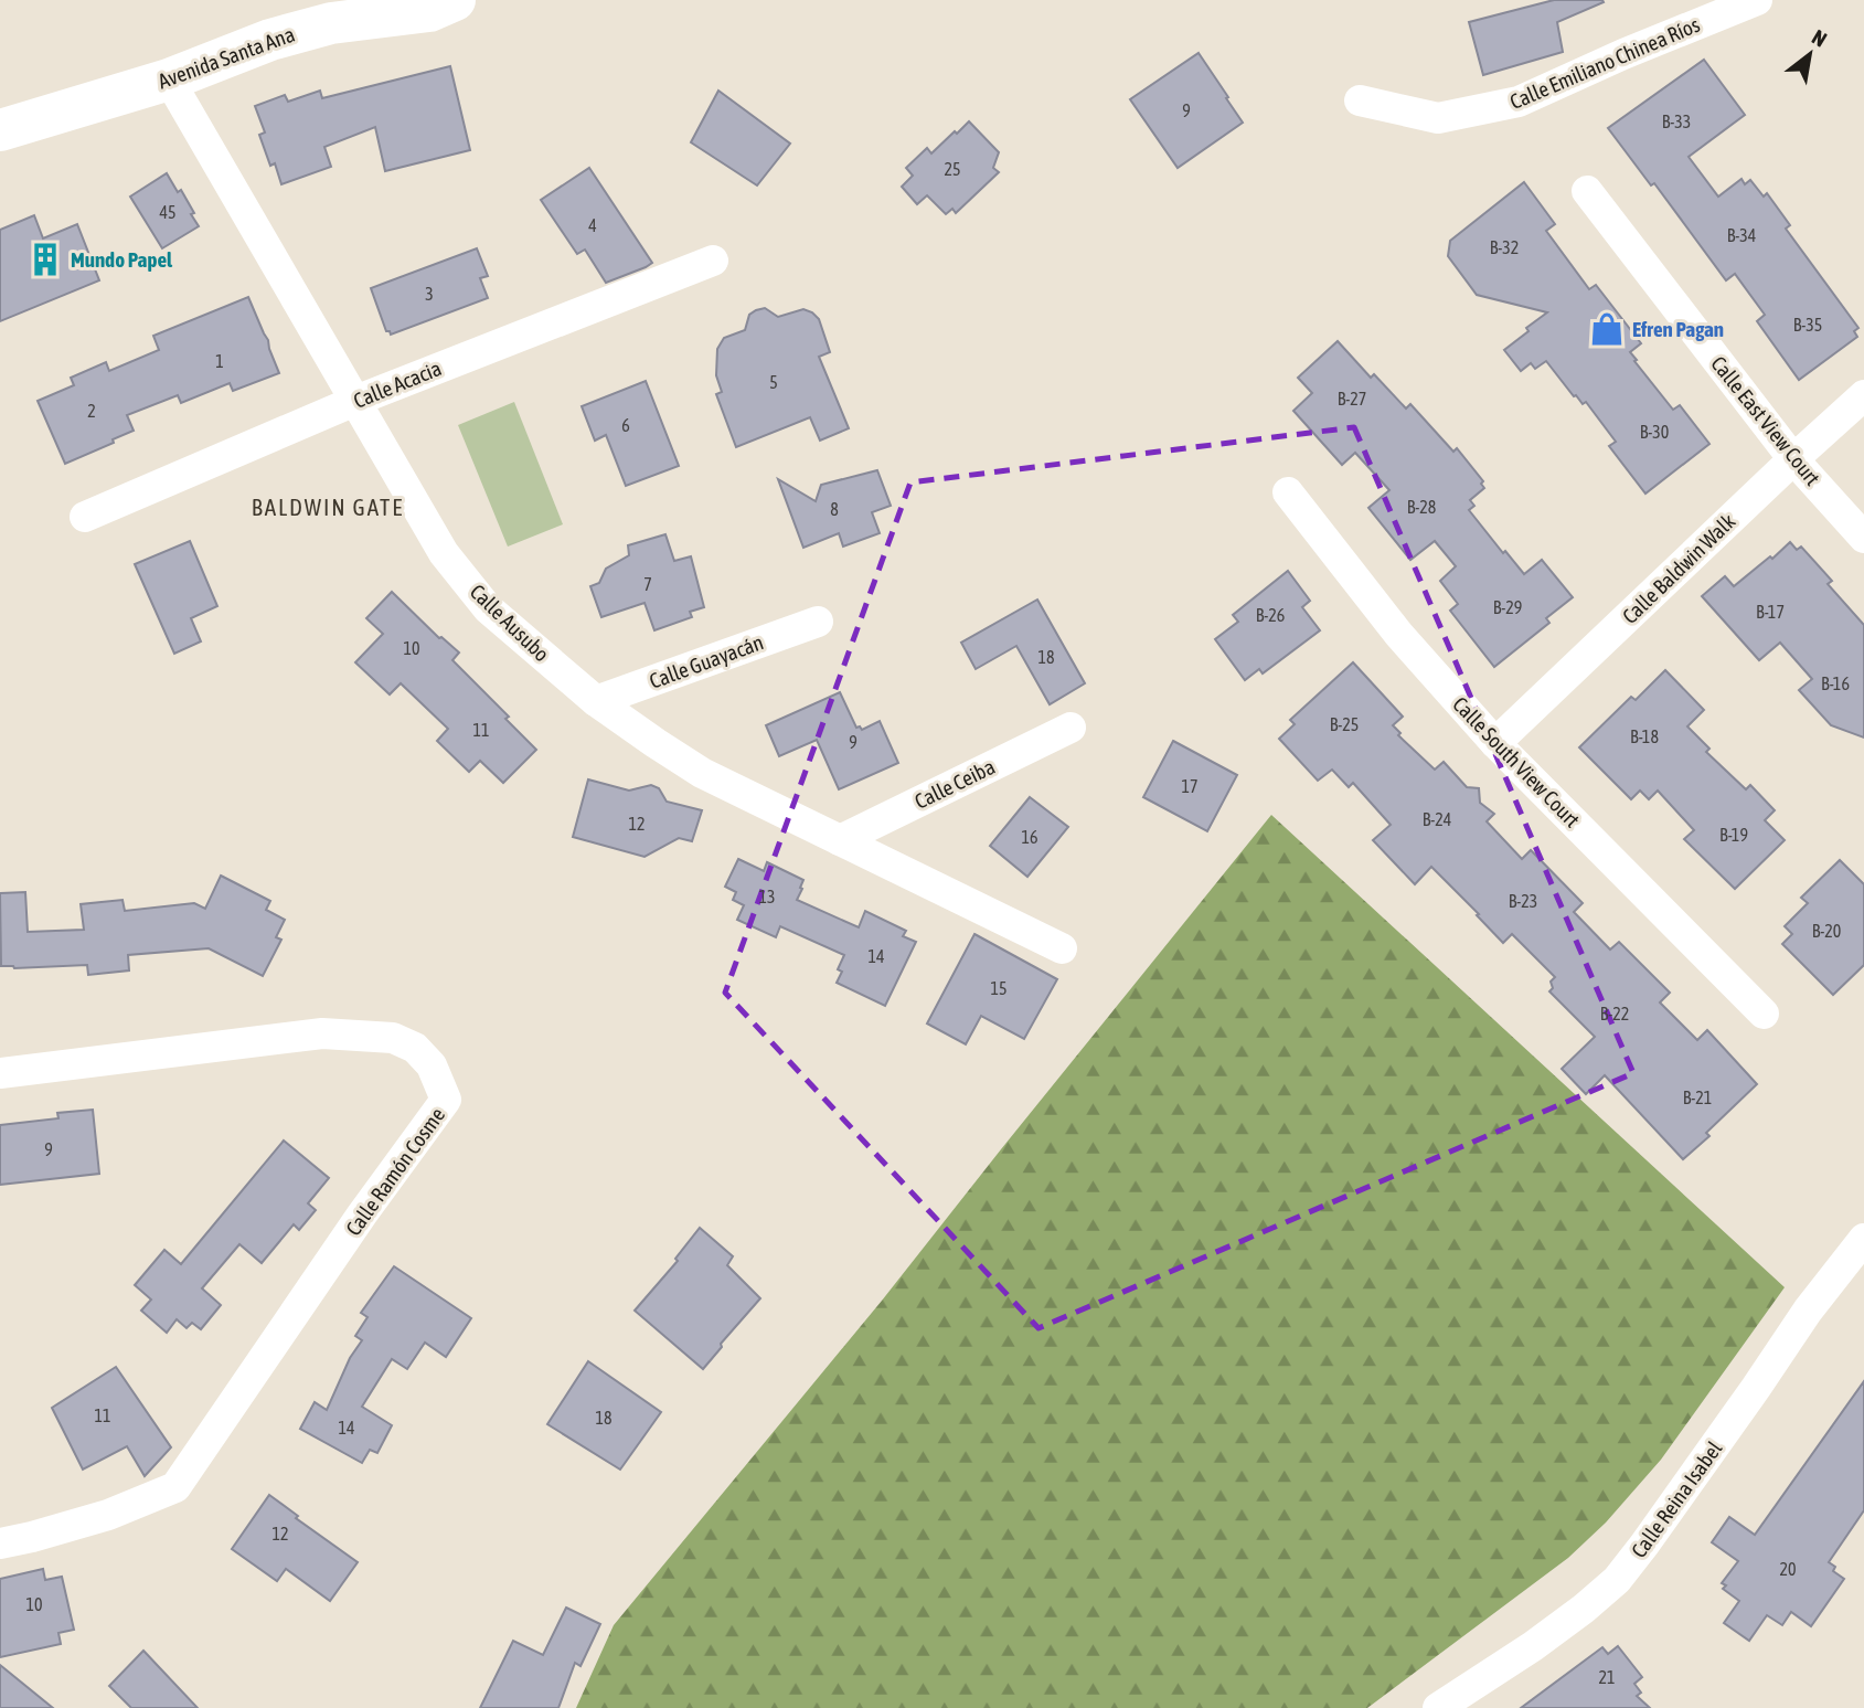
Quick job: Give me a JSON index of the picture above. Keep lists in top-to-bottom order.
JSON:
{
  "streets": {
    "street": [
      "Avenida Santa Ana",
      "Calle Emiliano Chinea Ríos",
      "Calle Acacia",
      "Calle East View Court",
      "Calle Baldwin Walk",
      "Calle Ausubo",
      "Calle Guayacán",
      "Calle South View Court",
      "Calle Ceiba",
      "Calle Ramón Cosme",
      "Calle Reina Isabel"
    ]
  },
  "crossings": [
    ["Avenida Santa Ana", "Calle Ausubo"],
    ["Calle Acacia", "Calle Ausubo"],
    ["Calle East View Court", "Calle Baldwin Walk"],
    ["Calle Baldwin Walk", "Calle South View Court"],
    ["Calle Ausubo", "Calle Guayacán"],
    ["Calle Ausubo", "Calle Ceiba"]
  ],
  "districts": ["BALDWIN GATE"],
  "places": {
    "building": ["Mundo Papel"],
    "shop": ["Efren Pagan"]
  },
  "house_numbers": [
    "9",
    "B-33",
    "25",
    "45",
    "4",
    "B-34",
    "B-32",
    "3",
    "B-35",
    "1",
    "5",
    "B-27",
    "2",
    "6",
    "B-30",
    "B-28",
    "8",
    "7",
    "B-29",
    "B-17",
    "B-26",
    "10",
    "18",
    "B-16",
    "B-25",
    "11",
    "B-18",
    "9",
    "17",
    "B-24",
    "12",
    "B-19",
    "16",
    "13",
    "B-23",
    "B-20",
    "14",
    "15",
    "B-22",
    "B-21",
    "9",
    "11",
    "18",
    "14",
    "12",
    "20",
    "10",
    "21"
  ],
  "north": "top right"
}
